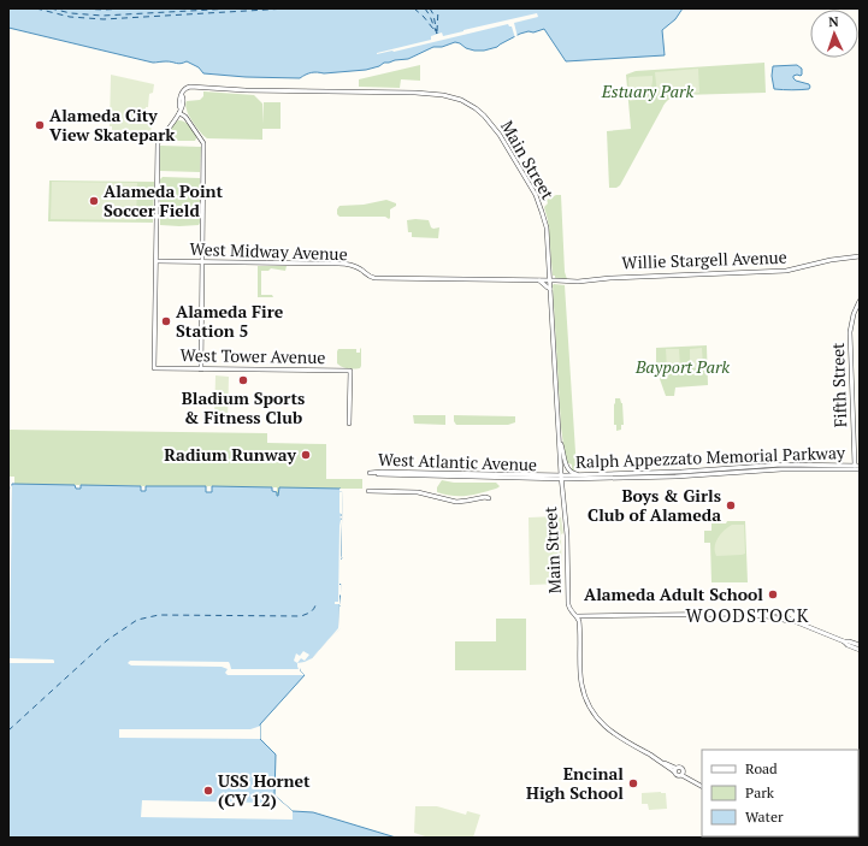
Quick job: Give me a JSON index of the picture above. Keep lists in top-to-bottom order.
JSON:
{
  "streets": {
    "street": [
      "Main Street",
      "West Midway Avenue",
      "Willie Stargell Avenue",
      "West Tower Avenue",
      "Fifth Street",
      "Ralph Appezzato Memorial Parkway",
      "West Atlantic Avenue"
    ]
  },
  "crossings": [
    ["Main Street", "West Midway Avenue"],
    ["Main Street", "Willie Stargell Avenue"],
    ["Main Street", "Ralph Appezzato Memorial Parkway"],
    ["Main Street", "West Atlantic Avenue"],
    ["West Midway Avenue", "Willie Stargell Avenue"],
    ["West Midway Avenue", "West Tower Avenue"],
    ["Fifth Street", "Ralph Appezzato Memorial Parkway"],
    ["Ralph Appezzato Memorial Parkway", "West Atlantic Avenue"]
  ],
  "districts": ["WOODSTOCK"],
  "parks": ["Estuary Park", "Bayport Park"],
  "places": [
    "Alameda City View Skatepark",
    "Alameda Point Soccer Field",
    "Alameda Fire Station 5",
    "Bladium Sports & Fitness Club",
    "Radium Runway",
    "Boys & Girls Club of Alameda",
    "Alameda Adult School",
    "Encinal High School",
    "USS Hornet (CV 12)"
  ],
  "legend": ["Road", "Park", "Water"],
  "north": "top"
}
